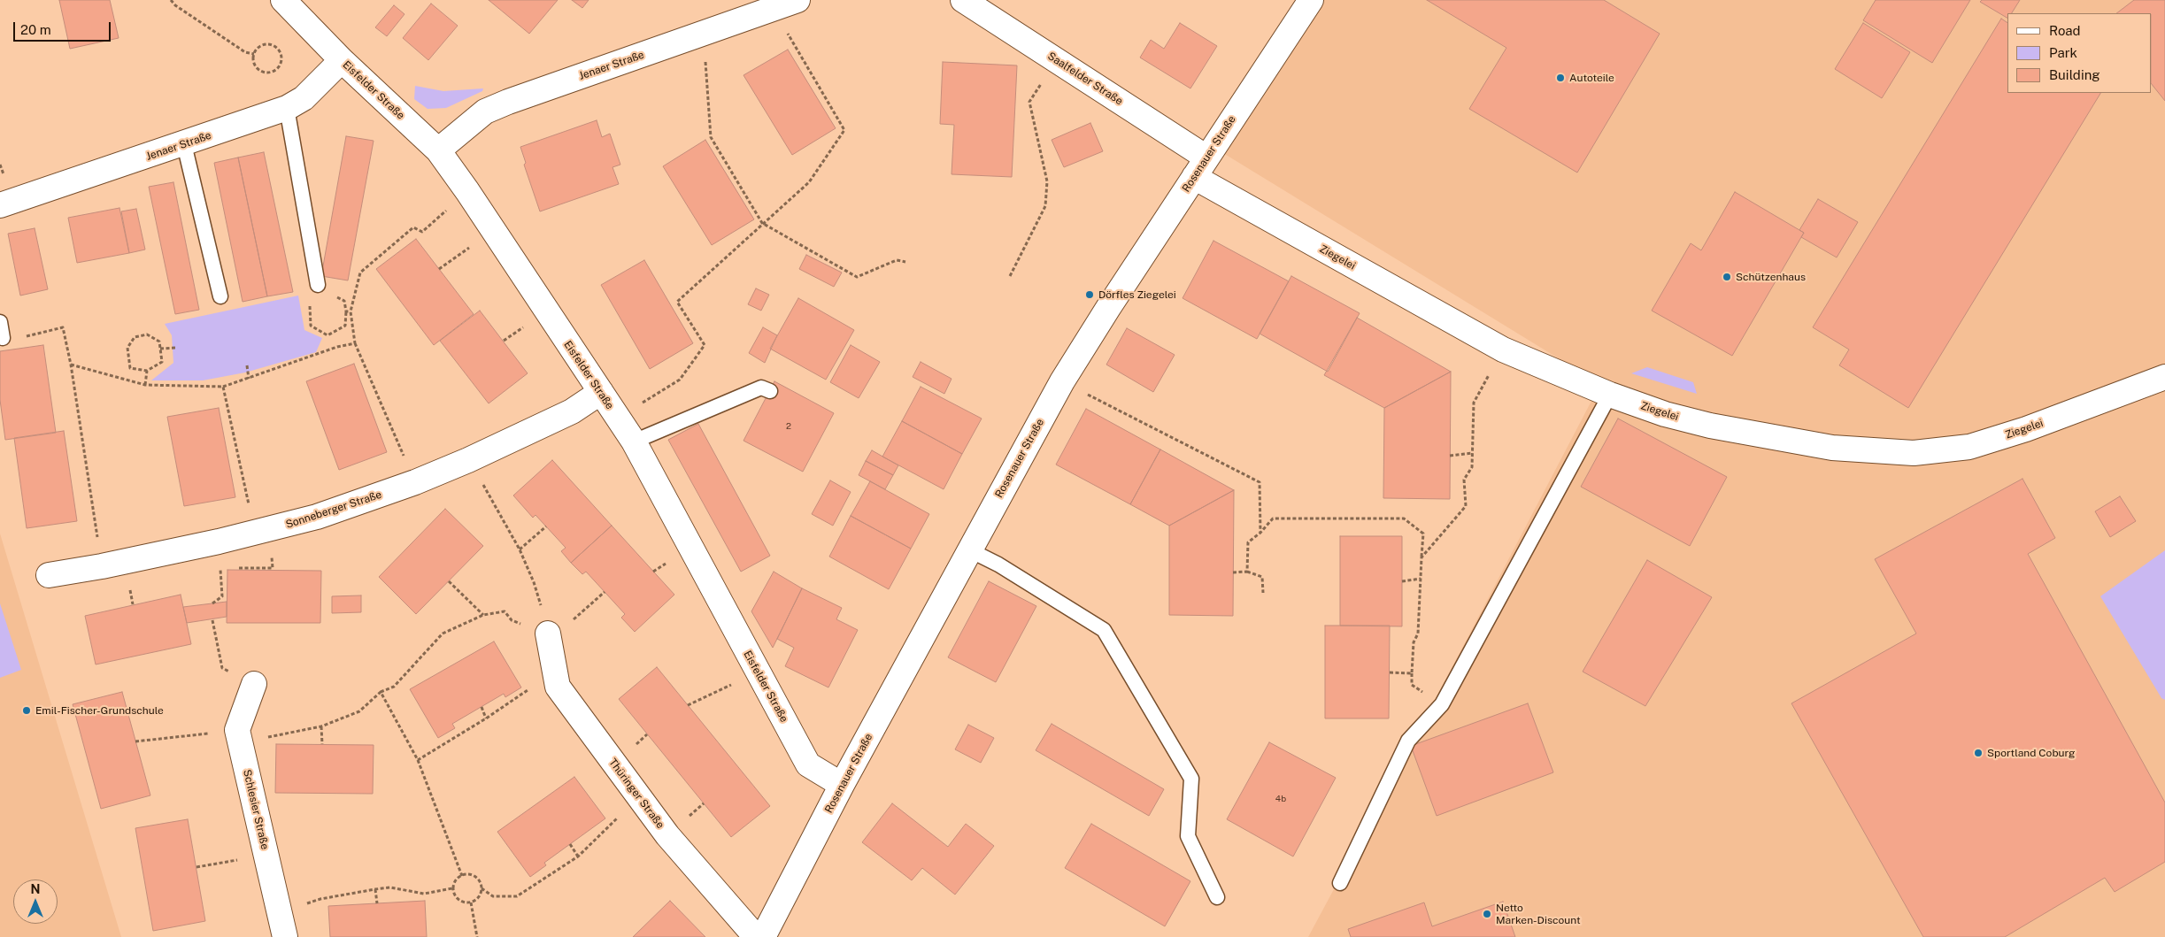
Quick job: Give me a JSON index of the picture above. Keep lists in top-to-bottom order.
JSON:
{
  "streets": {
    "street": [
      "Jenaer Straße",
      "Saalfelder Straße",
      "Eisfelder Straße",
      "Rosenauer Straße",
      "Ziegelei",
      "Sonneberger Straße",
      "Thüringer Straße",
      "Schlesier Straße"
    ]
  },
  "crossings": [
    ["Jenaer Straße", "Eisfelder Straße"],
    ["Saalfelder Straße", "Rosenauer Straße"],
    ["Saalfelder Straße", "Ziegelei"],
    ["Eisfelder Straße", "Rosenauer Straße"],
    ["Eisfelder Straße", "Sonneberger Straße"],
    ["Rosenauer Straße", "Ziegelei"]
  ],
  "places": [
    "Autoteile",
    "Schützenhaus",
    "Dörfles Ziegelei",
    "Emil-Fischer-Grundschule",
    "Sportland Coburg",
    "Netto Marken-Discount"
  ],
  "house_numbers": ["2", "4b"],
  "legend": ["Road", "Park", "Building"],
  "scale_bar": "20 m",
  "north": "top"
}
